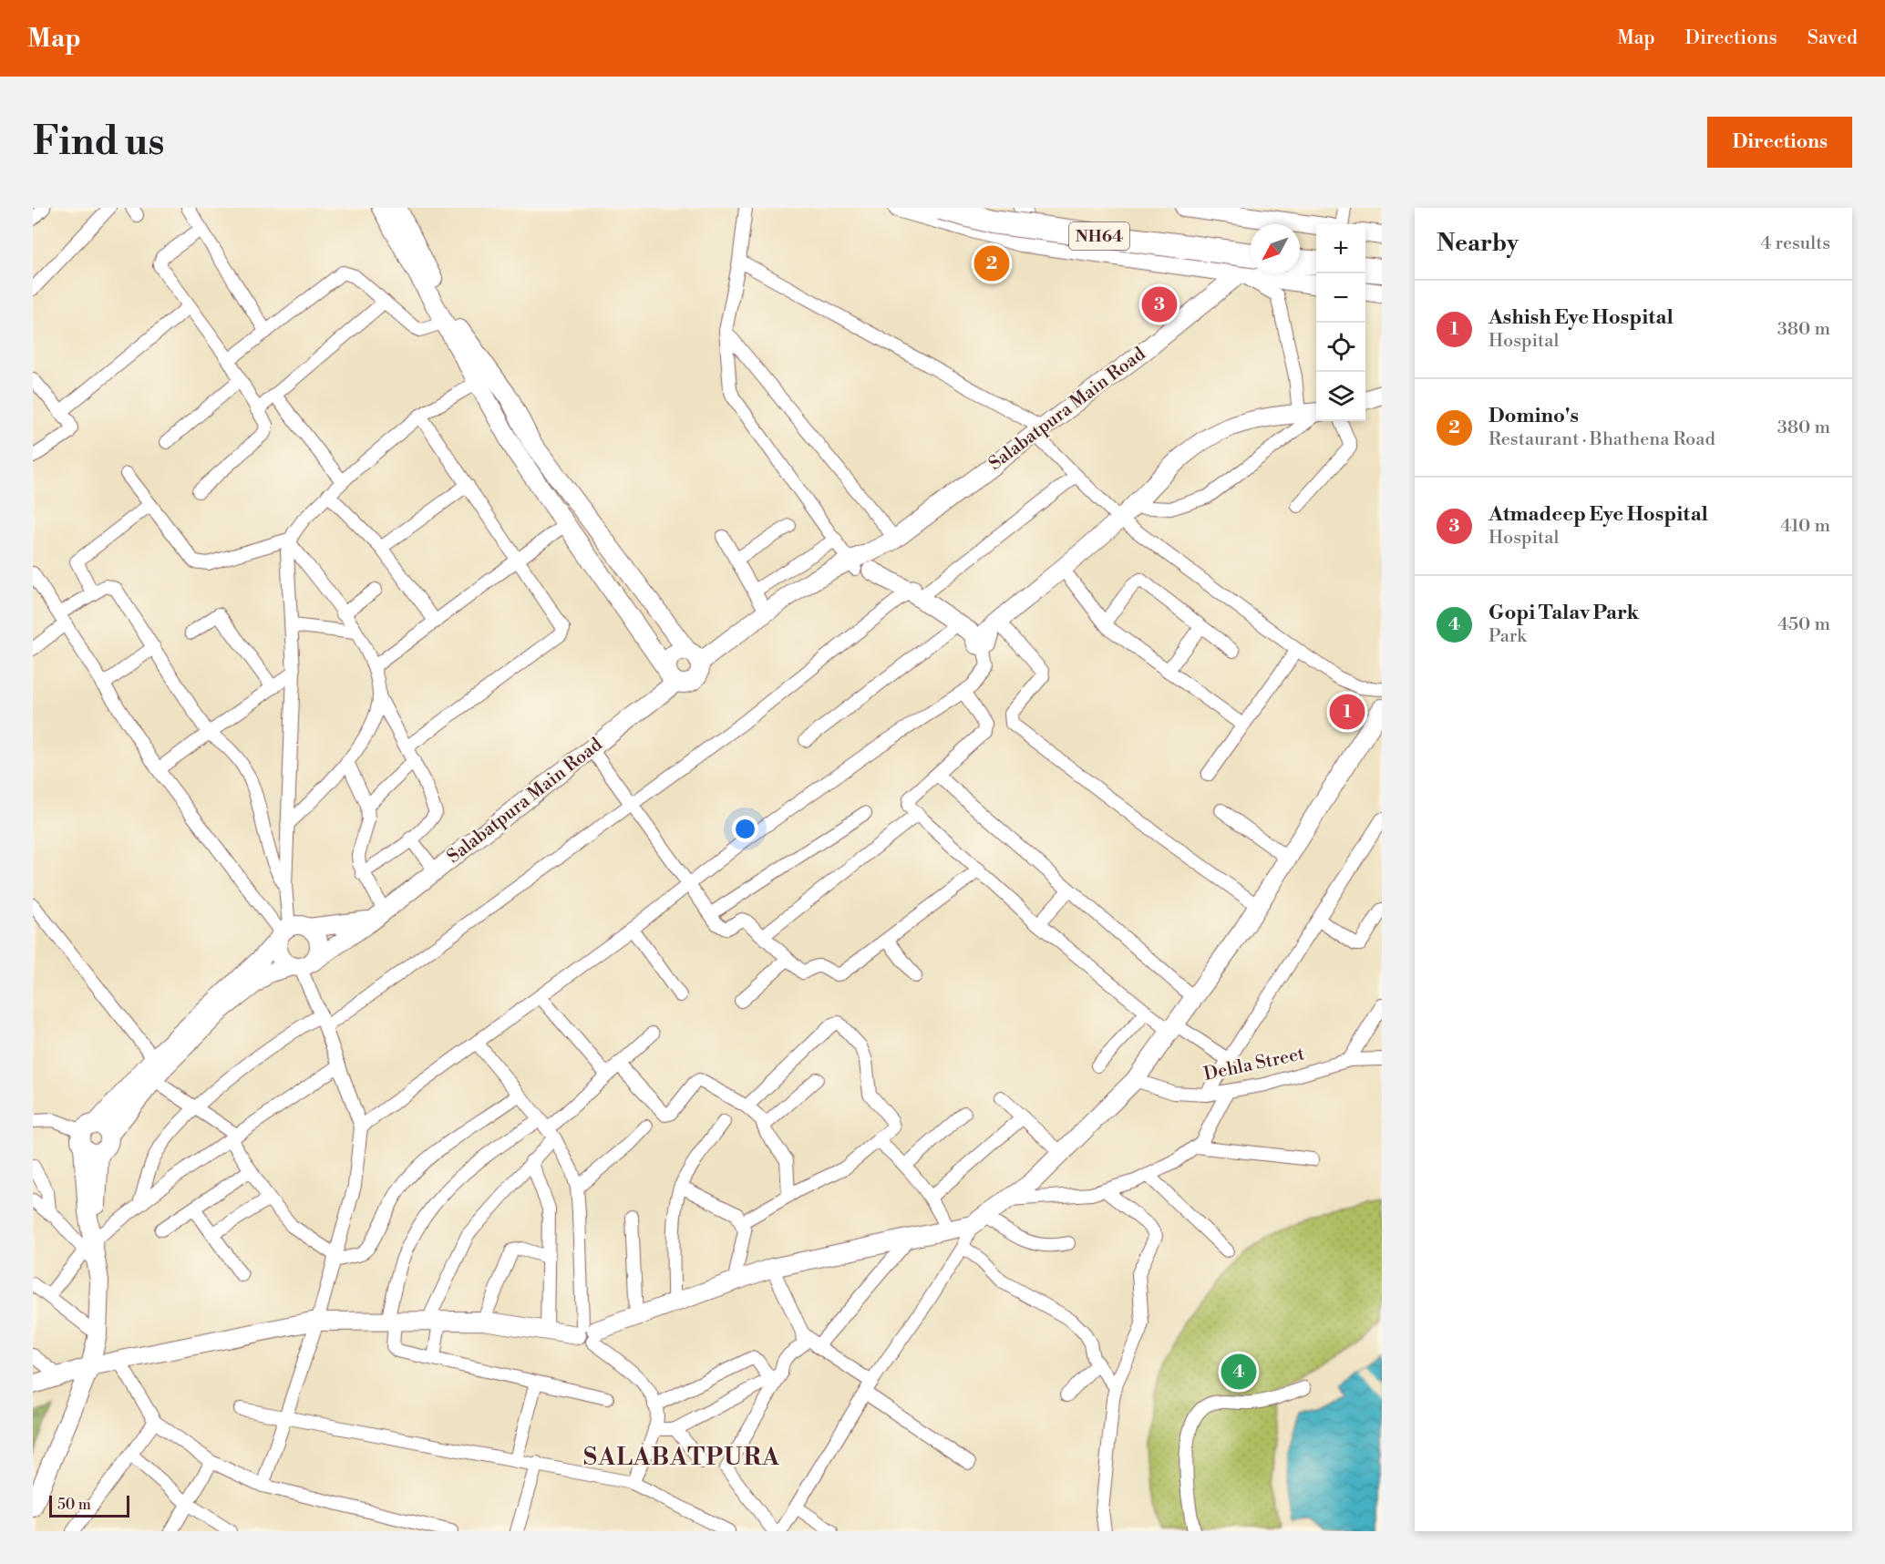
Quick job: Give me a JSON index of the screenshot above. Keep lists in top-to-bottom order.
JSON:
{
  "streets": {
    "highway": ["NH64"],
    "street": ["Salabatpura Main Road", "Dehla Street"]
  },
  "districts": ["SALABATPURA"],
  "scale_bar": "50 m",
  "north": "bottom left",
  "page": {
    "header": "Map",
    "nav": ["Map", "Directions", "Saved"],
    "buttons": "Directions",
    "title": "Find us",
    "heading": ["Nearby", "4 results"],
    "map_buttons": ["+", "−"],
    "pins": [
      "2",
      "3",
      "1",
      "4"
    ],
    "list": [
      {
        "mark": "1",
        "name": "Ashish Eye Hospital",
        "note": "Hospital",
        "value": "380 m"
      },
      {
        "mark": "2",
        "name": "Domino's",
        "note": "Restaurant · Bhathena Road",
        "value": "380 m"
      },
      {
        "mark": "3",
        "name": "Atmadeep Eye Hospital",
        "note": "Hospital",
        "value": "410 m"
      },
      {
        "mark": "4",
        "name": "Gopi Talav Park",
        "note": "Park",
        "value": "450 m"
      }
    ],
    "scale": "50 m"
  }
}
